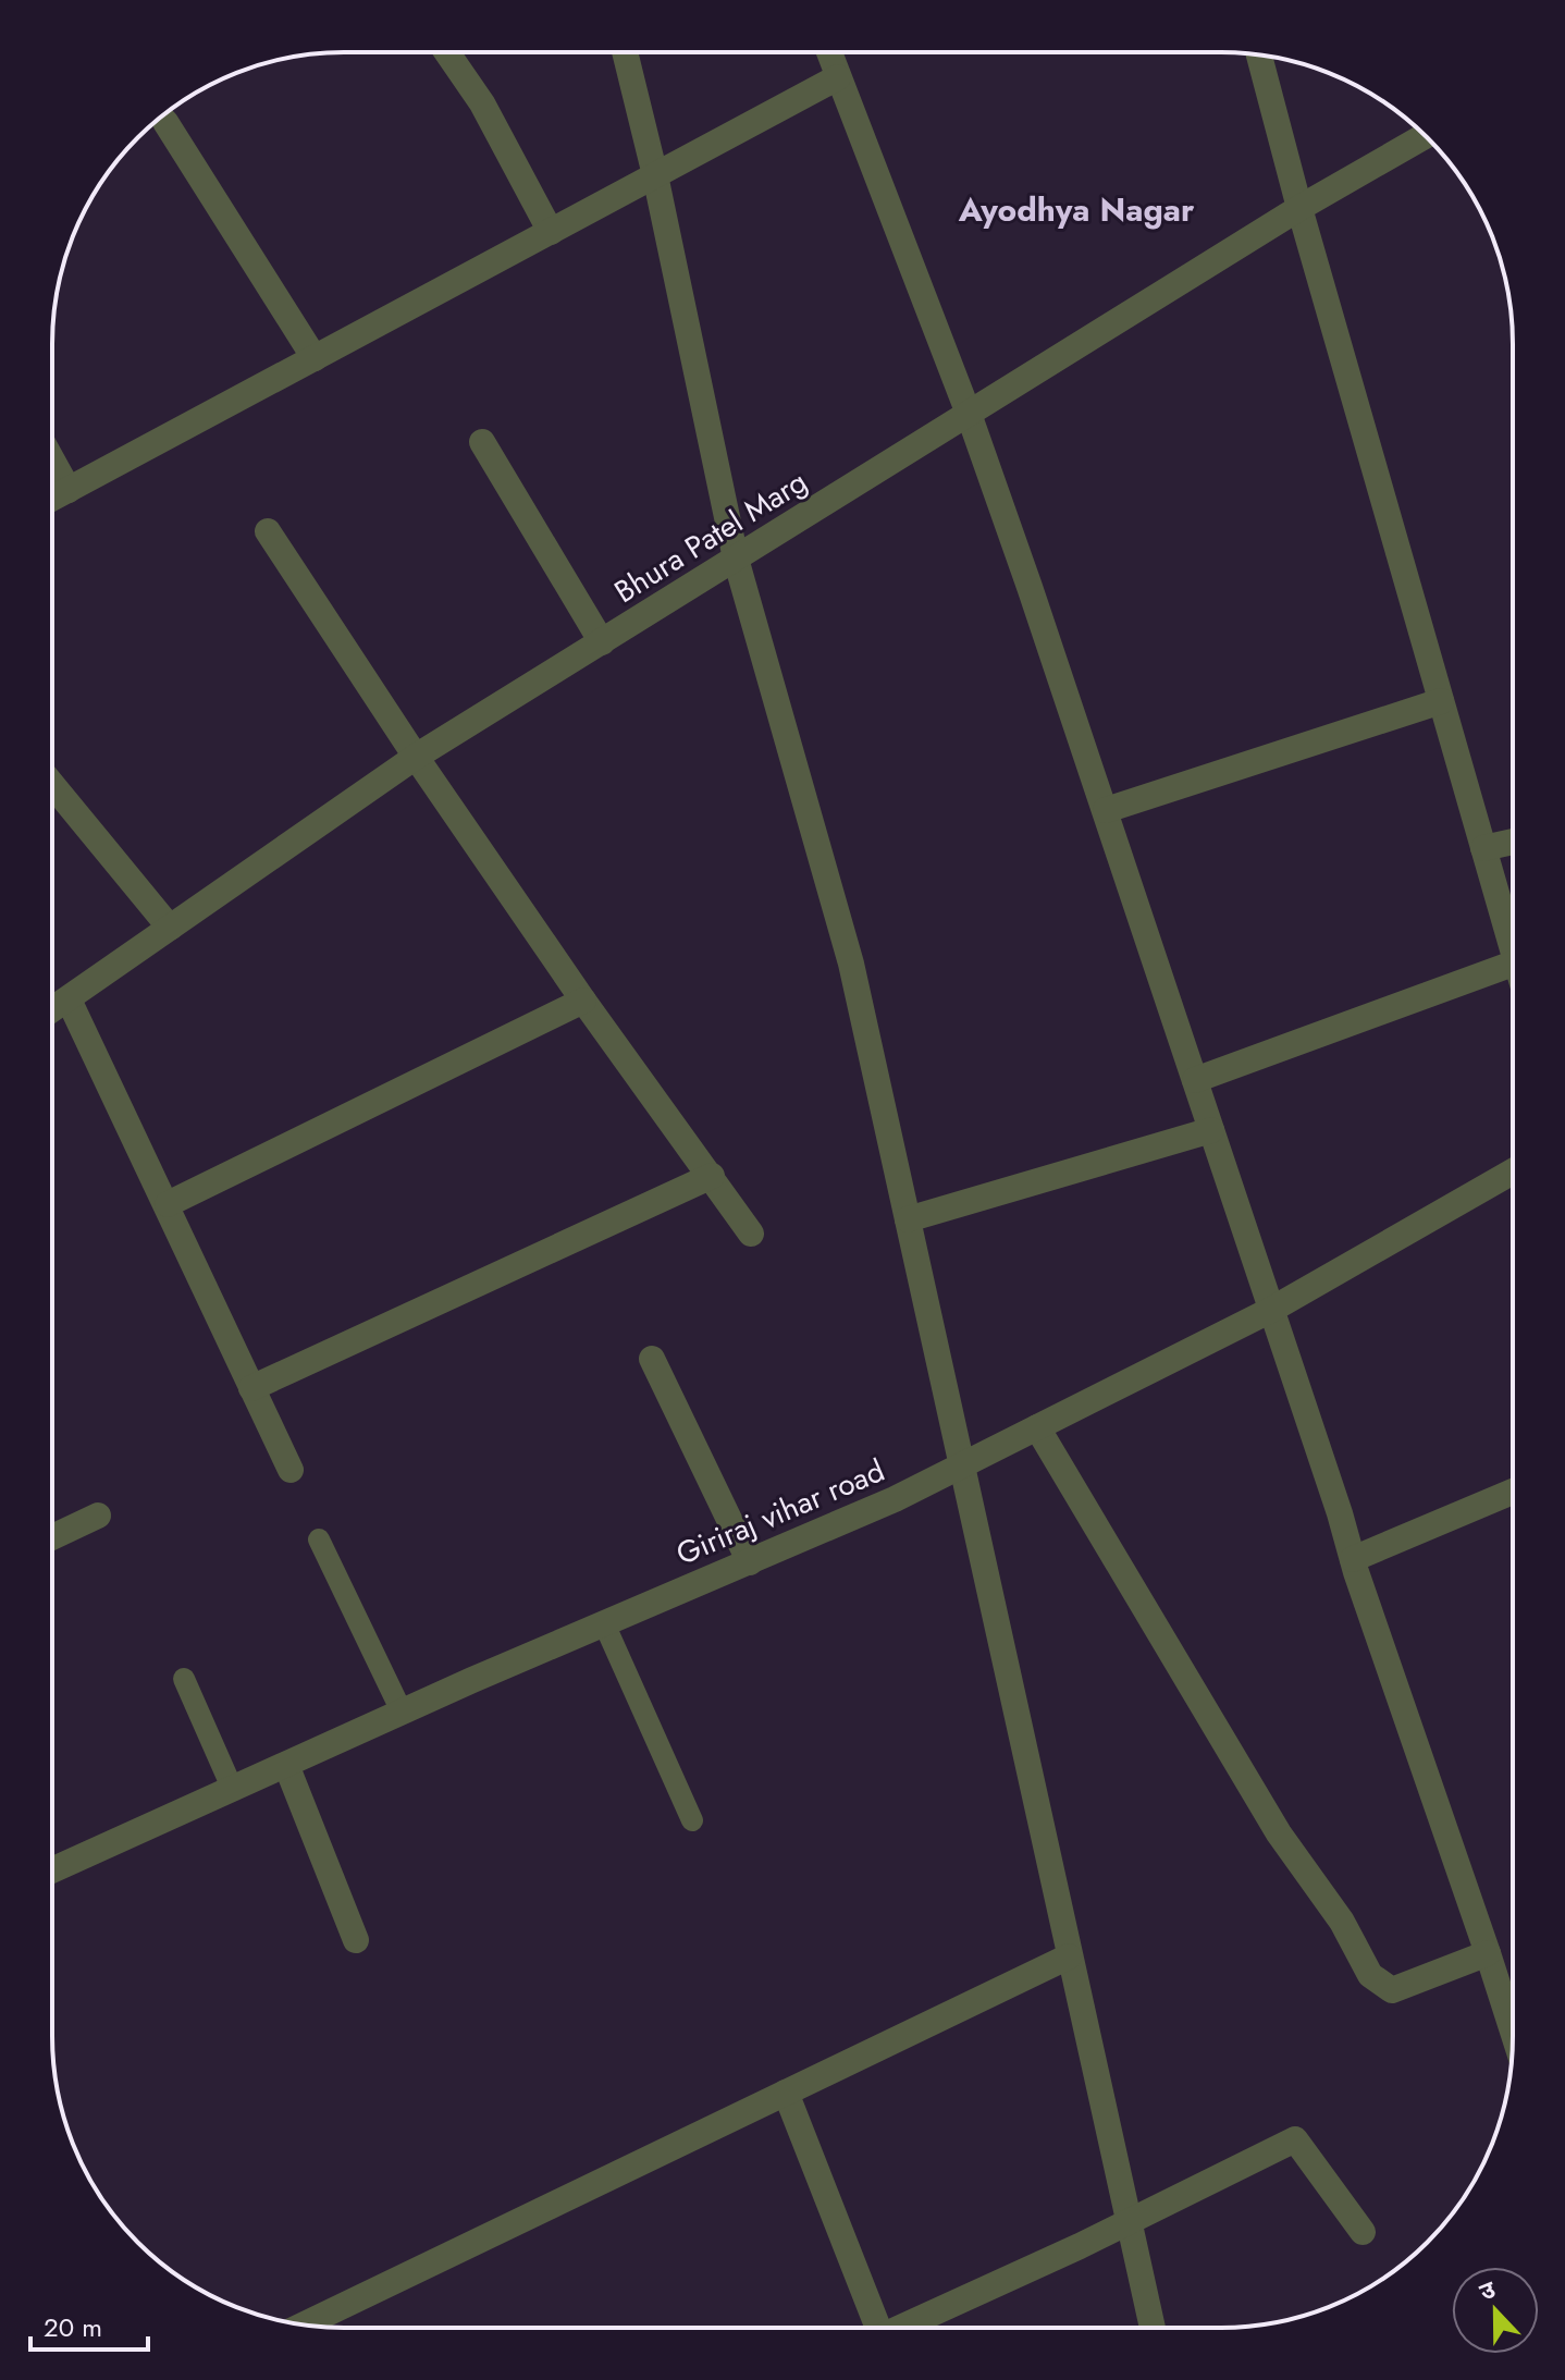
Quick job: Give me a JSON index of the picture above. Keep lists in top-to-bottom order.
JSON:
{
  "streets": {
    "street": ["Bhura Patel Marg", "Giriraj vihar road"]
  },
  "districts": ["Ayodhya Nagar"],
  "scale_bar": "20 m",
  "north": "top"
}
